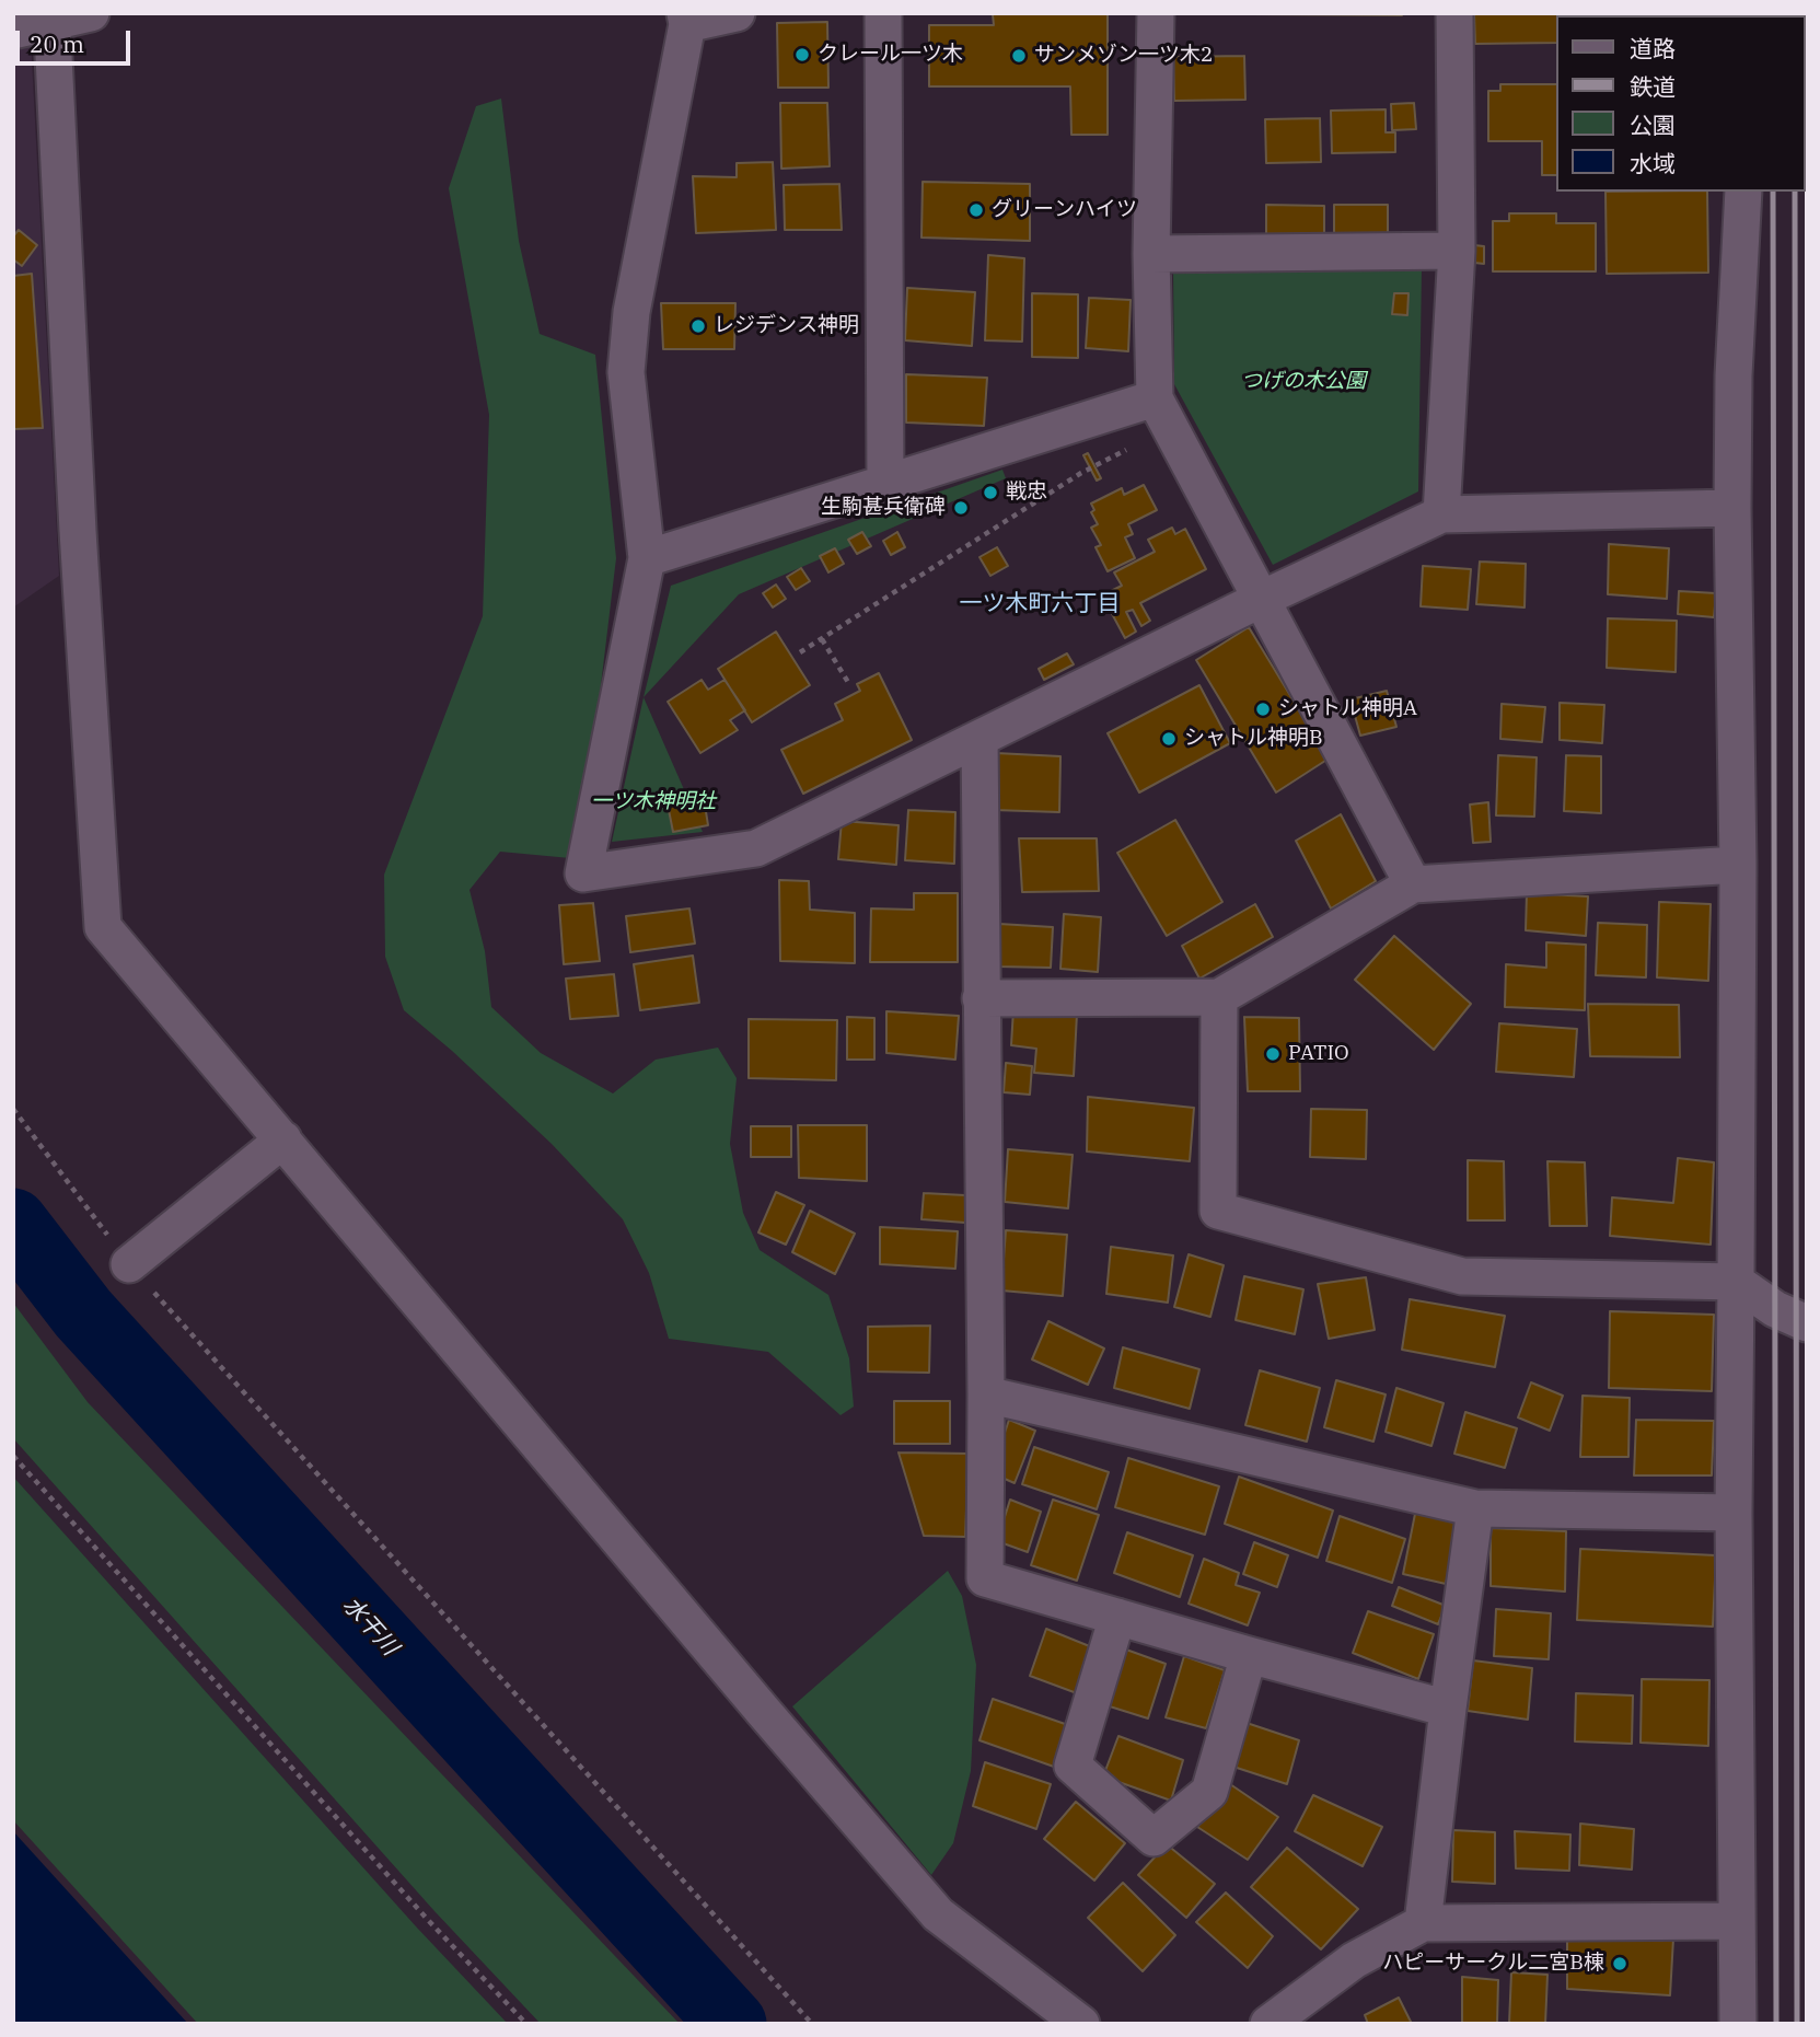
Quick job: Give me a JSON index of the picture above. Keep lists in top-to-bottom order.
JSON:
{
  "districts": ["一ツ木町六丁目"],
  "water": ["水干川"],
  "parks": ["つげの木公園", "一ツ木神明社"],
  "places": [
    "クレール一ツ木",
    "サンメゾン一ツ木2",
    "グリーンハイツ",
    "レジデンス神明",
    "戦忠",
    "生駒甚兵衛碑",
    "シャトル神明A",
    "シャトル神明B",
    "PATIO",
    "ハピーサークル二宮B棟"
  ],
  "legend": [
    "道路",
    "鉄道",
    "公園",
    "水域"
  ],
  "scale_bar": "20 m"
}
